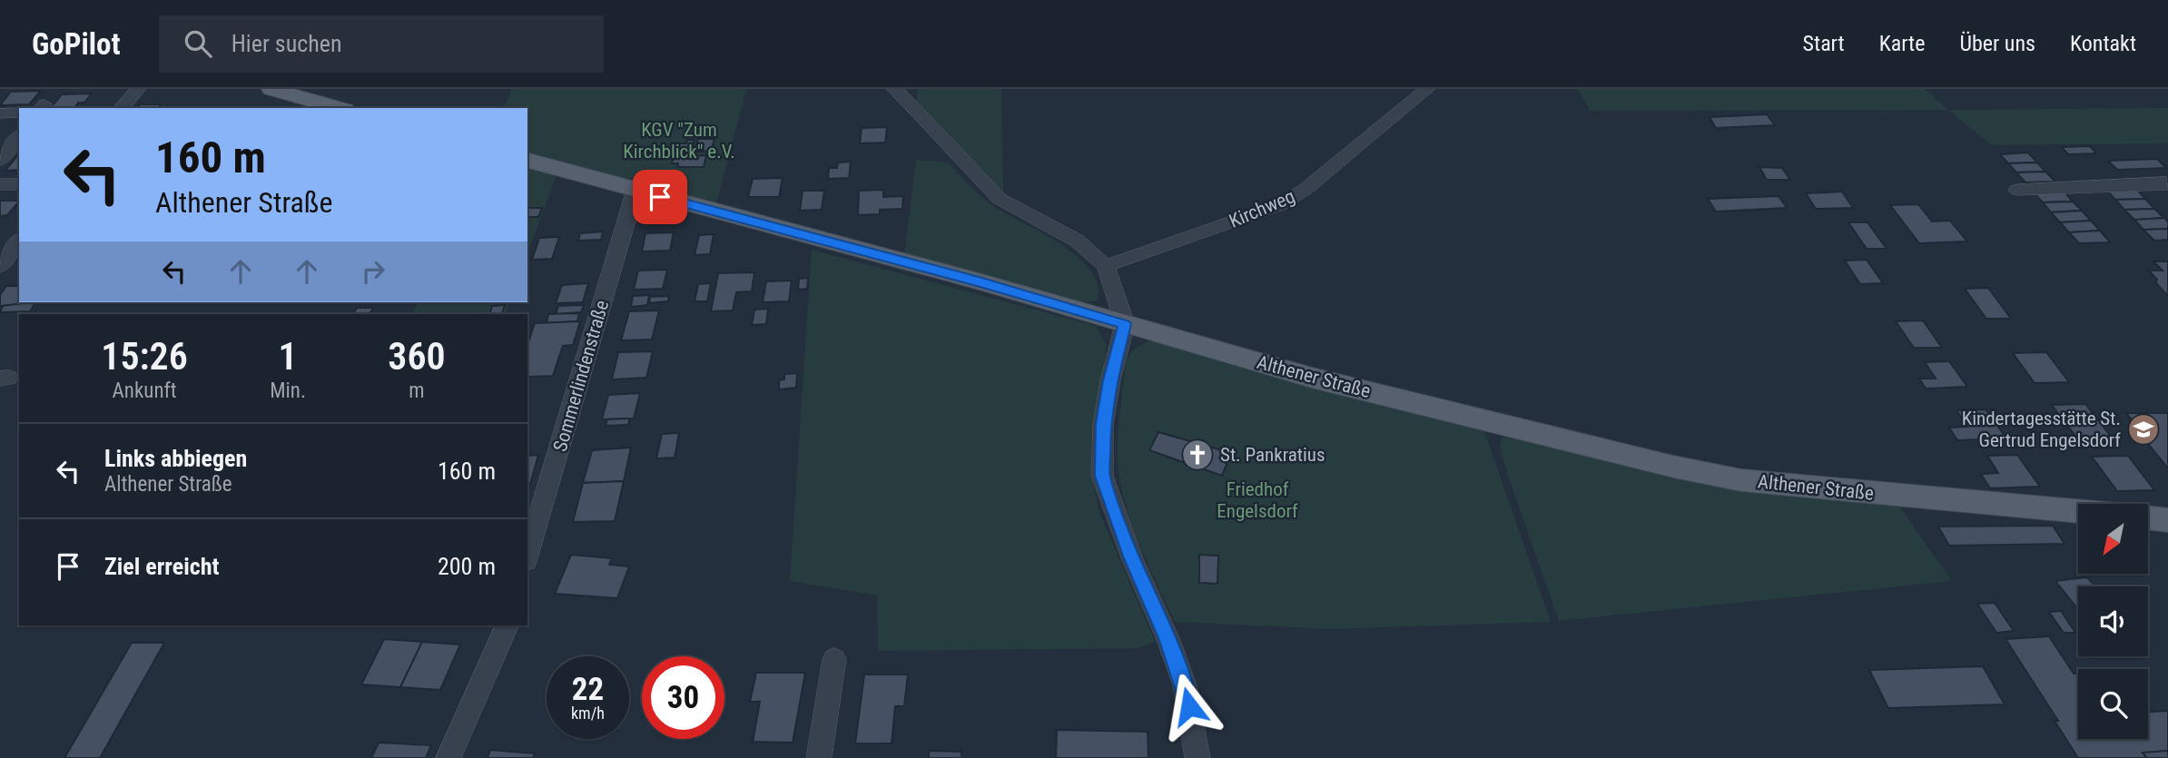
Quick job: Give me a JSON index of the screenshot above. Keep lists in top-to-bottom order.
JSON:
{
  "streets": {
    "main road": ["Althener Straße"],
    "street": ["Kirchweg", "Sommerlindenstraße"]
  },
  "crossings": [
    ["Sommerlindenstraße", "Althener Straße"]
  ],
  "parks": ["KGV \"Zum Kirchblick\" e.V.", "Friedhof Engelsdorf"],
  "places": {
    "school or university": ["Kindertagesstätte St. Gertrud Engelsdorf"],
    "church": ["St. Pankratius"]
  },
  "north": "bottom left",
  "page": {
    "header": "GoPilot",
    "search": "Hier suchen",
    "nav": [
      "Start",
      "Karte",
      "Über uns",
      "Kontakt"
    ],
    "turn": ["160 m", "Althener Straße"],
    "eta": [
      "15:26",
      "Ankunft",
      "1",
      "Min.",
      "360",
      "m"
    ],
    "list": [
      {
        "name": "Links abbiegen",
        "note": "Althener Straße",
        "value": "160 m"
      },
      {
        "name": "Ziel erreicht",
        "value": "200 m"
      }
    ],
    "speed": "22 km/h",
    "limit": "30"
  }
}
